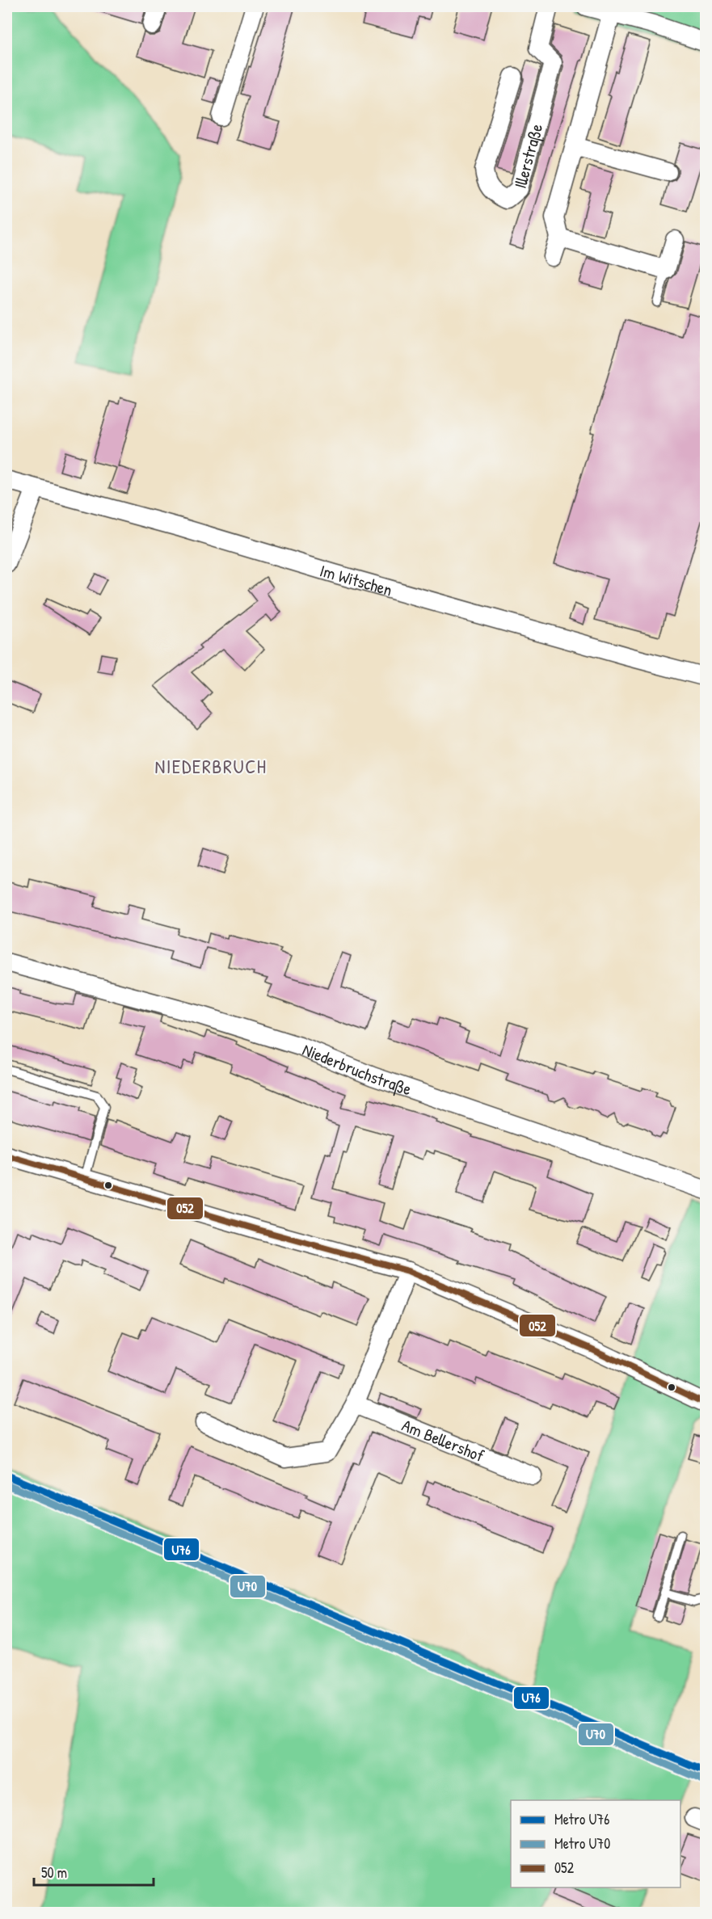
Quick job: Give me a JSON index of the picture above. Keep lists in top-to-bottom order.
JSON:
{
  "streets": {
    "street": [
      "Illerstraße",
      "Im Witschen",
      "Niederbruchstraße",
      "Am Bellershof"
    ]
  },
  "districts": ["NIEDERBRUCH"],
  "lines": ["transit line 052", "metro line U76", "metro line U70"],
  "legend": ["Metro U76", "Metro U70", "052"],
  "scale_bar": "50 m"
}
